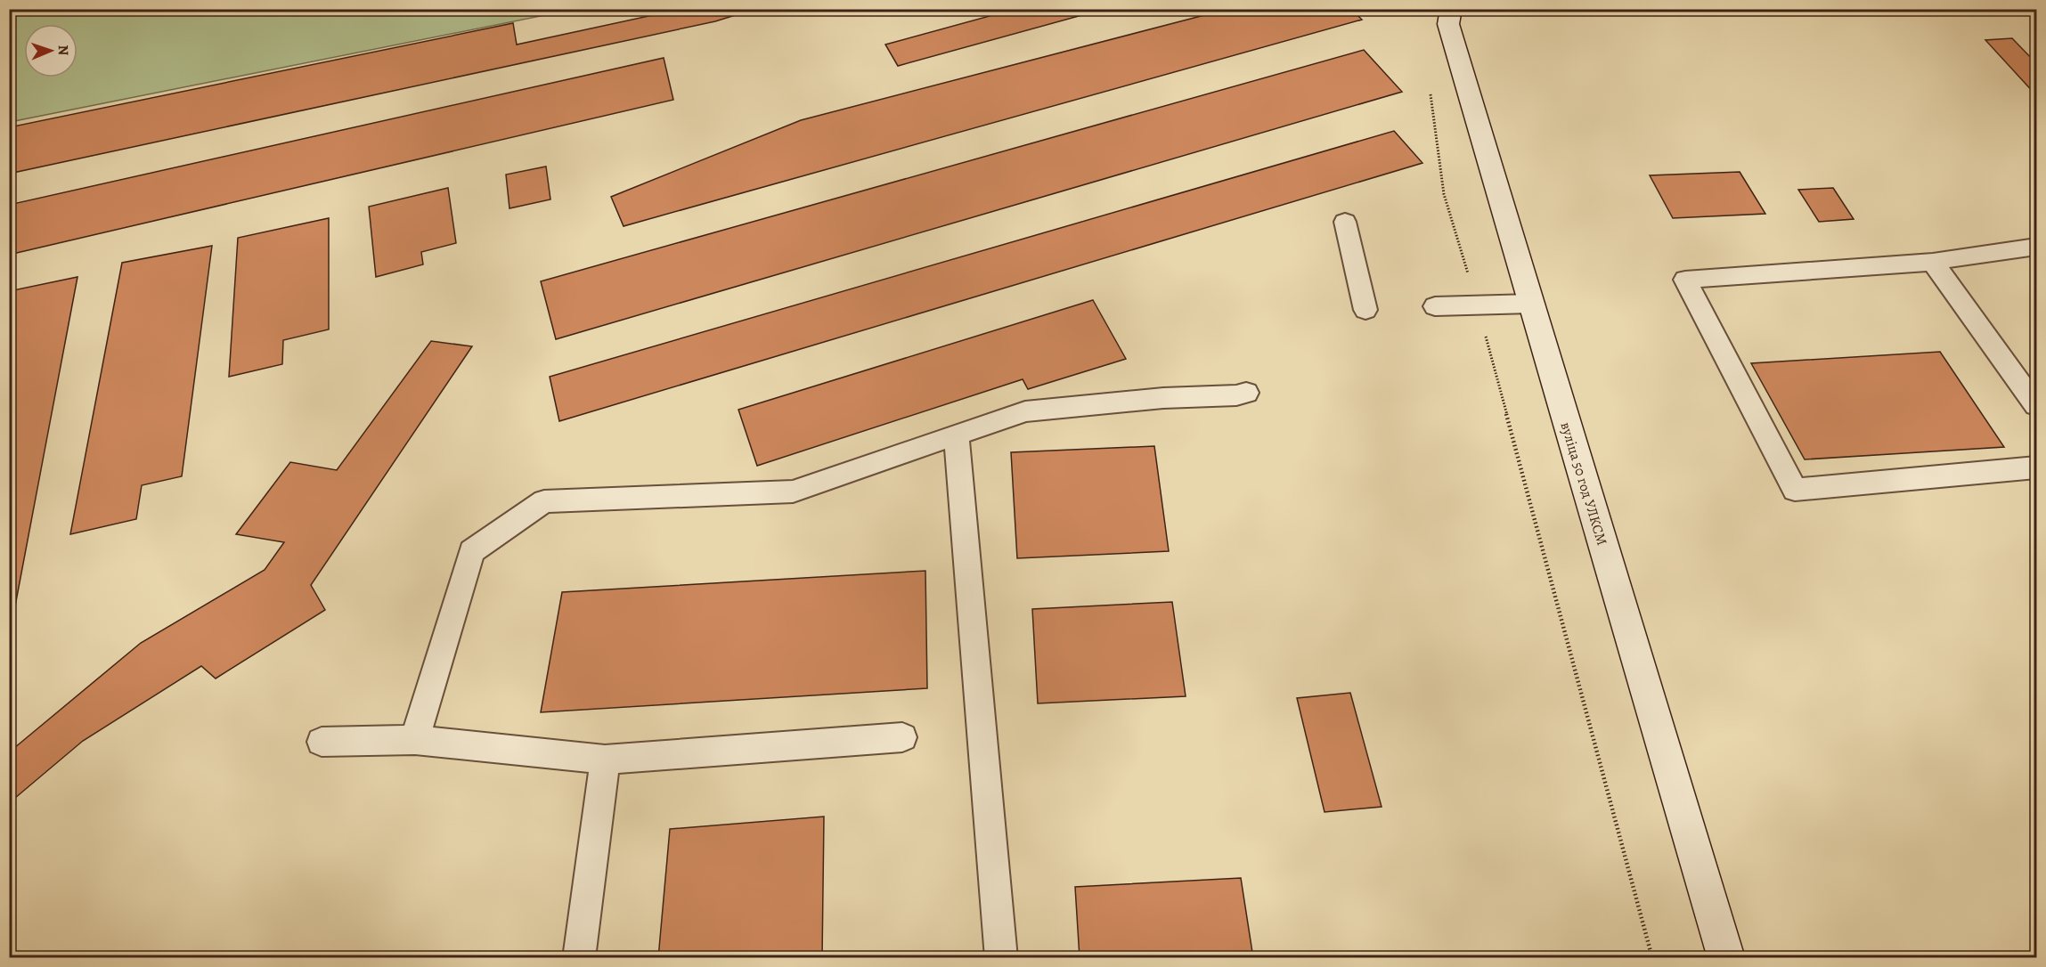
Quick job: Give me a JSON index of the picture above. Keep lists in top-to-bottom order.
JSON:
{
  "streets": {
    "main road": ["вуліца 50 год УЛКСМ"]
  },
  "north": "right"
}
